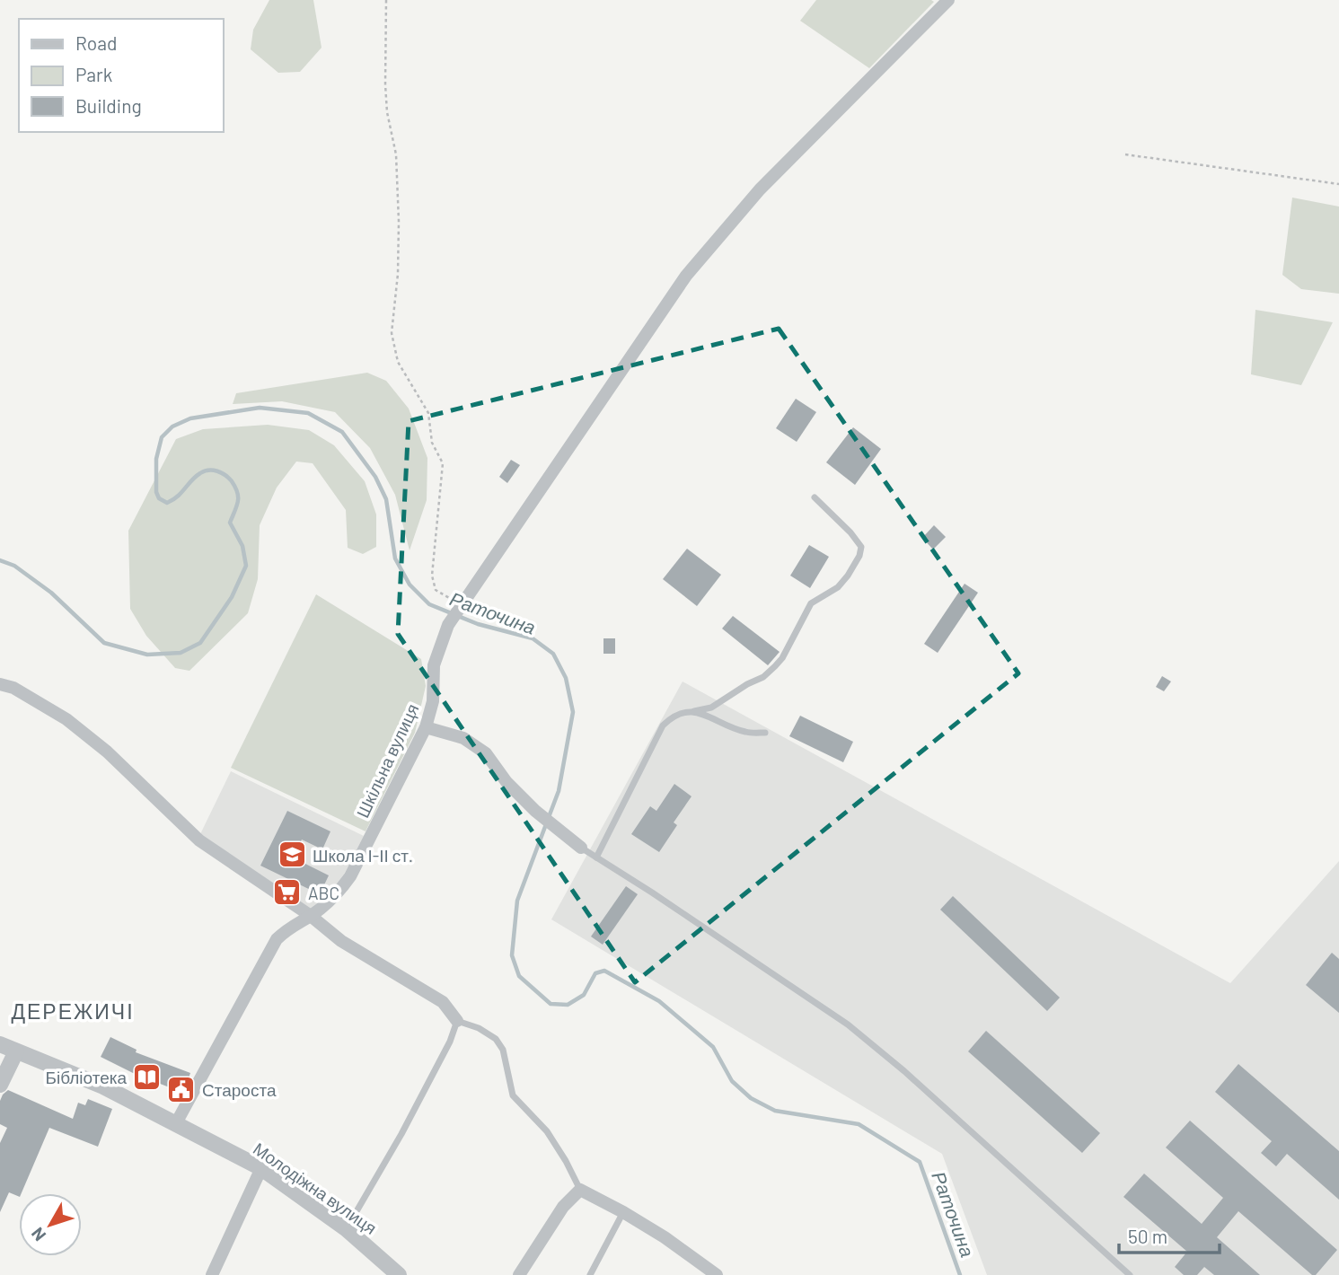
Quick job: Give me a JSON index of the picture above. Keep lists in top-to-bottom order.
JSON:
{
  "streets": {
    "street": ["Шкільна вулиця", "Молодіжна вулиця"]
  },
  "crossings": [
    ["Шкільна вулиця", "Молодіжна вулиця"]
  ],
  "districts": ["ДЕРЕЖИЧІ"],
  "water": ["Раточина"],
  "places": {
    "school or university": ["Школа І-ІІ ст."],
    "supermarket": ["ABC"],
    "library": ["Бібліотека"],
    "public building": ["Староста"]
  },
  "legend": ["Road", "Park", "Building"],
  "scale_bar": "50 m",
  "north": "bottom left"
}
